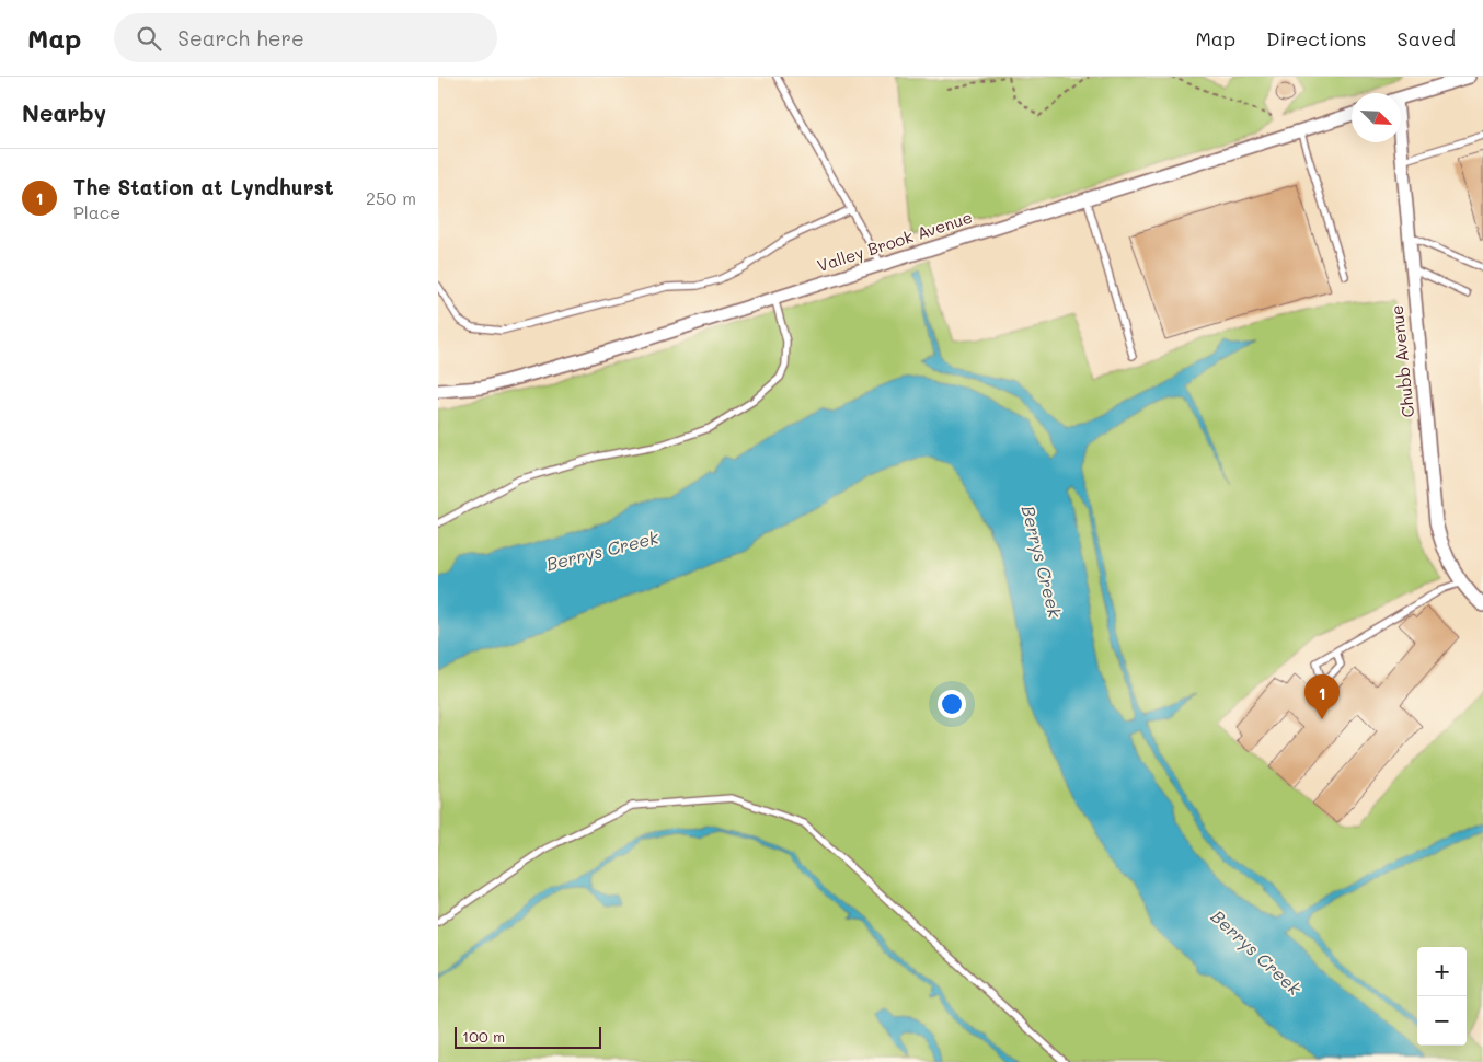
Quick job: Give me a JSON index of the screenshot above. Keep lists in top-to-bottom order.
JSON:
{
  "streets": {
    "street": ["Valley Brook Avenue", "Chubb Avenue"]
  },
  "water": ["Berrys Creek"],
  "scale_bar": "100 m",
  "north": "bottom right",
  "page": {
    "header": "Map",
    "search": "Search here",
    "nav": ["Map", "Directions", "Saved"],
    "heading": "Nearby",
    "list": [
      {
        "mark": "1",
        "name": "The Station at Lyndhurst",
        "note": "Place",
        "value": "250 m"
      }
    ],
    "pins": "1",
    "map_buttons": ["+", "−"],
    "scale": "100 m"
  }
}
